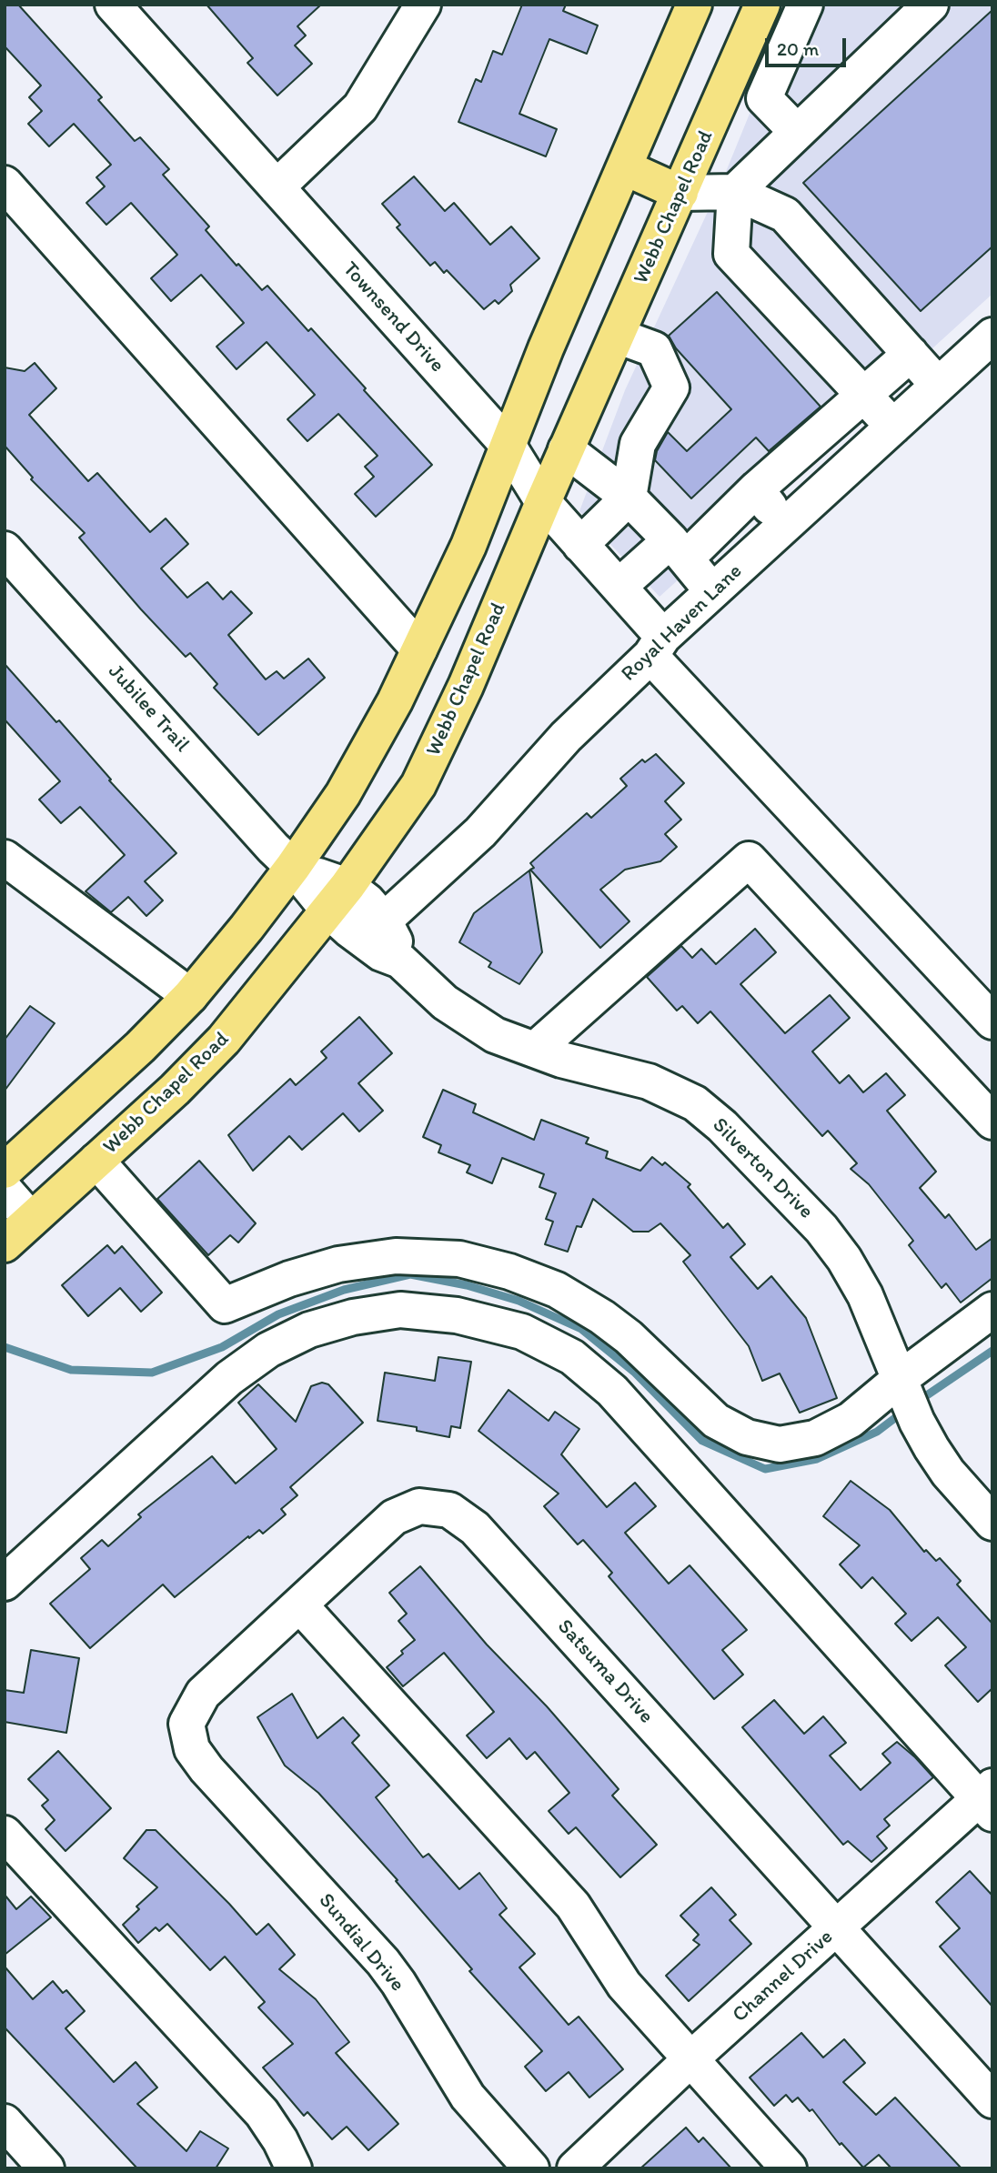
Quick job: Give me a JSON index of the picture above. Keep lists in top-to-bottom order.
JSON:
{
  "streets": {
    "main road": ["Webb Chapel Road"],
    "street": [
      "Townsend Drive",
      "Royal Haven Lane",
      "Jubilee Trail",
      "Silverton Drive",
      "Satsuma Drive",
      "Sundial Drive",
      "Channel Drive"
    ]
  },
  "crossings": [
    ["Webb Chapel Road", "Townsend Drive"],
    ["Webb Chapel Road", "Silverton Drive"],
    ["Townsend Drive", "Royal Haven Lane"],
    ["Royal Haven Lane", "Silverton Drive"],
    ["Jubilee Trail", "Silverton Drive"],
    ["Satsuma Drive", "Sundial Drive"],
    ["Satsuma Drive", "Channel Drive"]
  ],
  "scale_bar": "20 m"
}
